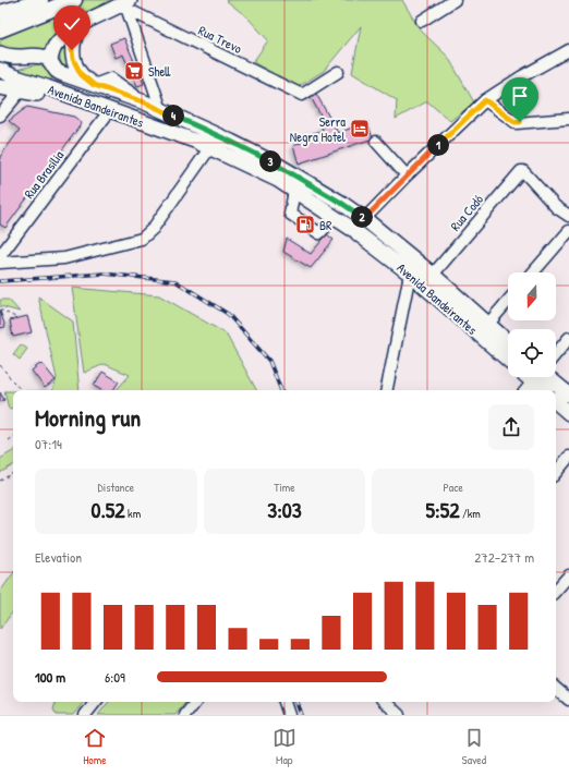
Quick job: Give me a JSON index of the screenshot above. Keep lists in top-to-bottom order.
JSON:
{
  "streets": {
    "main road": ["Avenida Bandeirantes"],
    "street": ["Rua Trevo", "Rua Brasília", "Rua Codó"]
  },
  "crossings": [
    ["Avenida Bandeirantes", "Rua Brasília"],
    ["Avenida Bandeirantes", "Rua Codó"]
  ],
  "places": {
    "supermarket": ["Shell"],
    "hotel": ["Serra Negra Hotel"],
    "fuel station": ["BR"]
  },
  "north": "bottom",
  "page": {
    "pins": [
      "4",
      "1",
      "3",
      "2"
    ],
    "heading": ["Morning run", "07:14"],
    "stats": [
      ["Distance", "0.52 km"],
      ["Time", "3:03"],
      ["Pace", "5:52 /km"]
    ],
    "chart": ["Elevation", "272–277 m"],
    "list": [
      {
        "name": "100 m",
        "note": "6:09"
      }
    ],
    "tabs": ["Home", "Map", "Saved"]
  }
}
